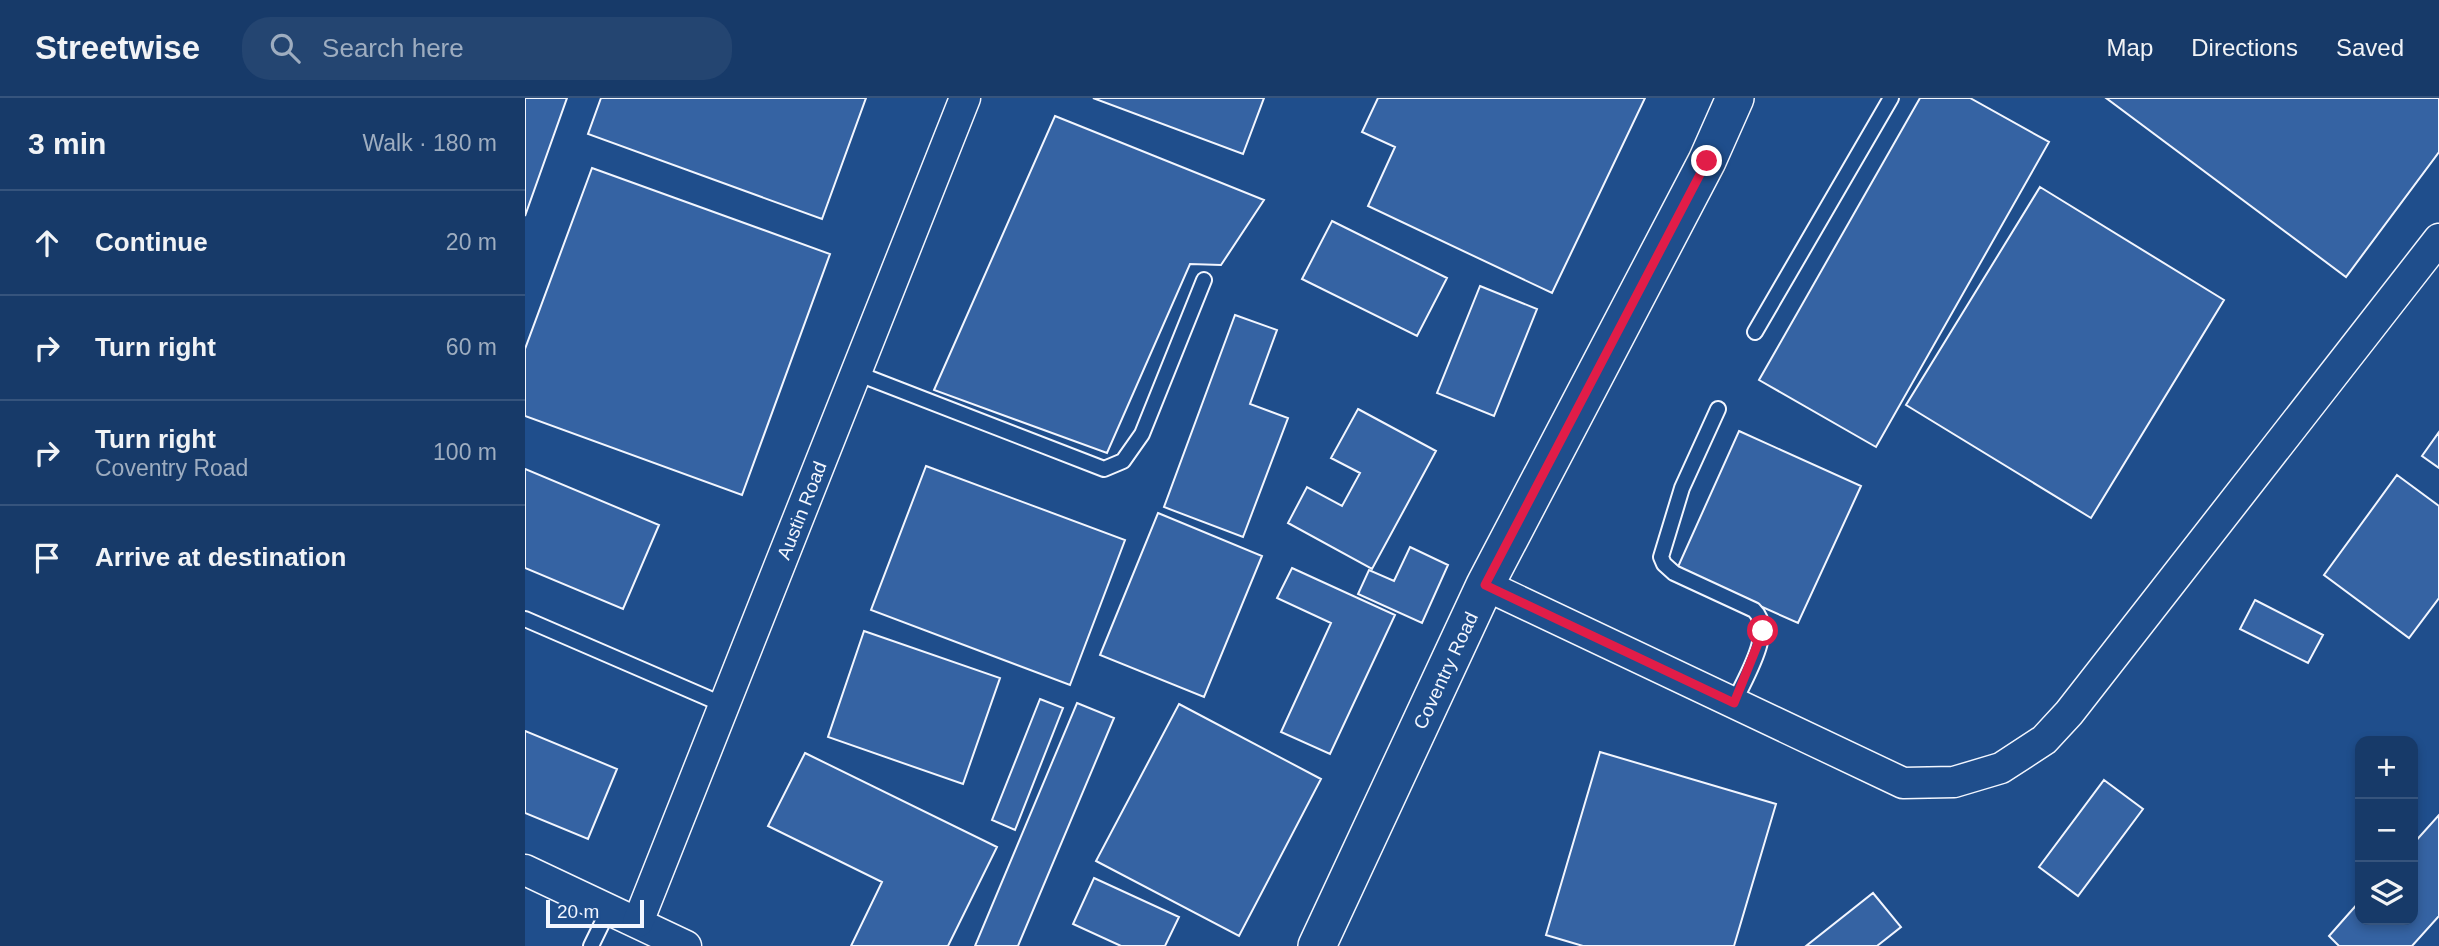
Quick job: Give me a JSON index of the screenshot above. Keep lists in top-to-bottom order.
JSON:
{
  "streets": {
    "street": ["Austin Road", "Coventry Road"]
  },
  "scale_bar": "20 m",
  "page": {
    "header": "Streetwise",
    "search": "Search here",
    "nav": ["Map", "Directions", "Saved"],
    "heading": ["3 min", "Walk · 180 m"],
    "list": [
      ["Continue", "20 m"],
      ["Turn right", "60 m"],
      ["Turn right", "Coventry Road", "100 m"],
      "Arrive at destination"
    ],
    "map_buttons": ["+", "−"],
    "scale": "20 m"
  }
}
